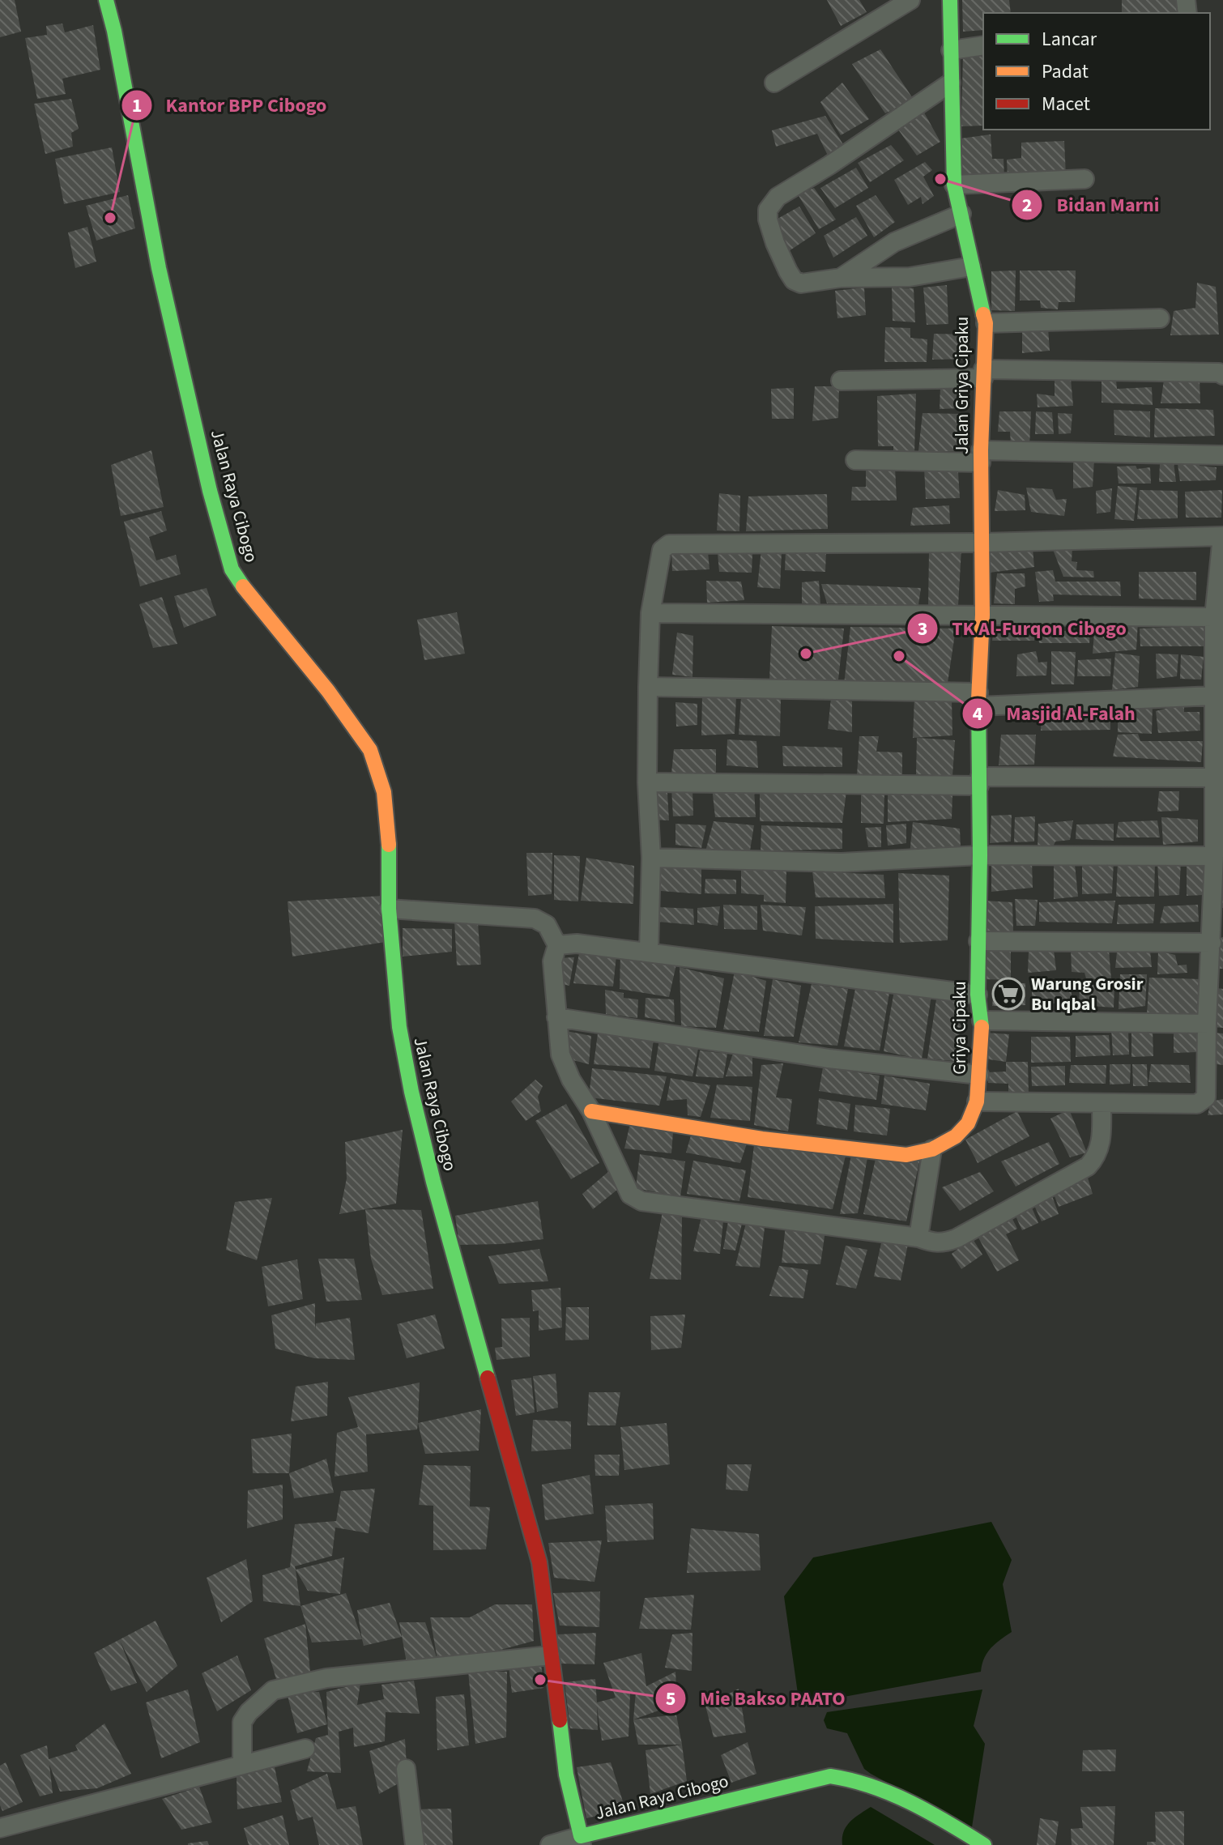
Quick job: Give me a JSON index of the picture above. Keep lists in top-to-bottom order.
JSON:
{
  "streets": {
    "street": ["Jalan Griya Cipaku", "Jalan Raya Cibogo", "Griya Cipaku"]
  },
  "crossings": [
    ["Jalan Griya Cipaku", "Griya Cipaku"]
  ],
  "places": {
    "other": [
      "Bidan Marni",
      "Kantor BPP Cibogo",
      "TK Al-Furqon Cibogo",
      "Masjid Al-Falah",
      "Mie Bakso PAATO"
    ],
    "supermarket": ["Warung Grosir Bu Iqbal"]
  },
  "legend": ["Lancar", "Padat", "Macet"]
}
